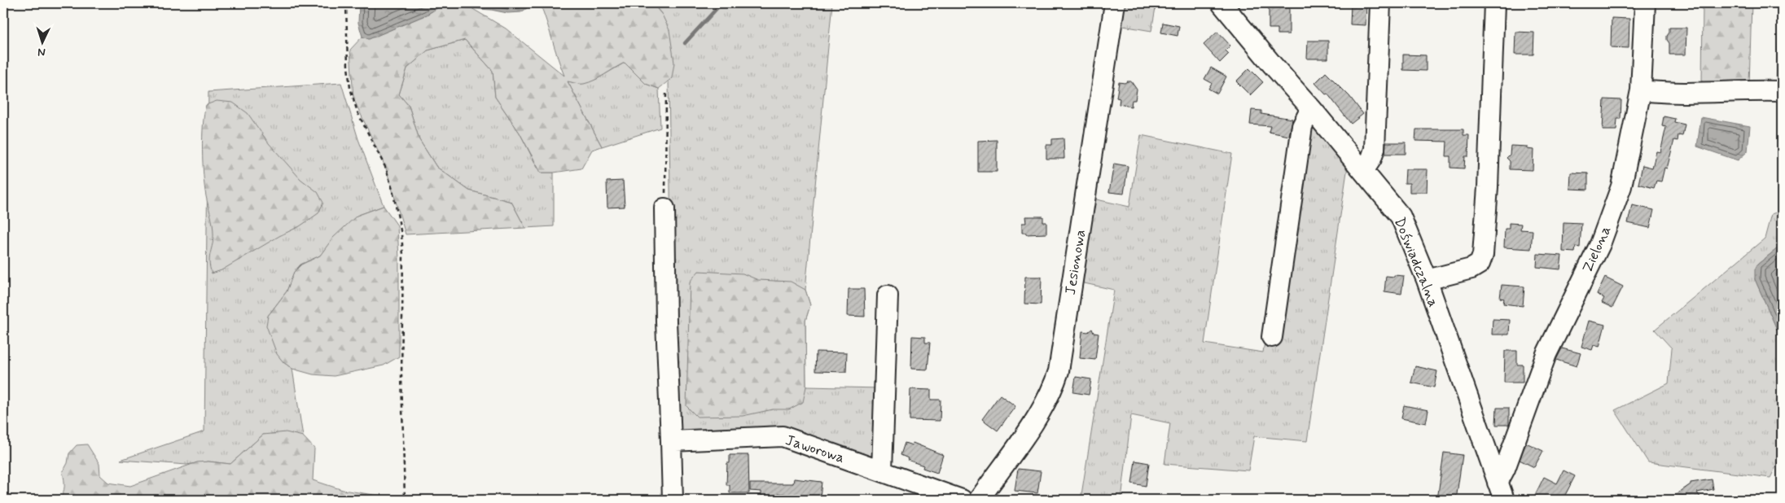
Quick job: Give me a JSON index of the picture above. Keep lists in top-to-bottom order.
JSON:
{
  "streets": {
    "street": [
      "Zielona",
      "Jesionowa",
      "Doświadczalna",
      "Jaworowa"
    ]
  },
  "crossings": [
    ["Zielona", "Doświadczalna"]
  ],
  "north": "bottom"
}
